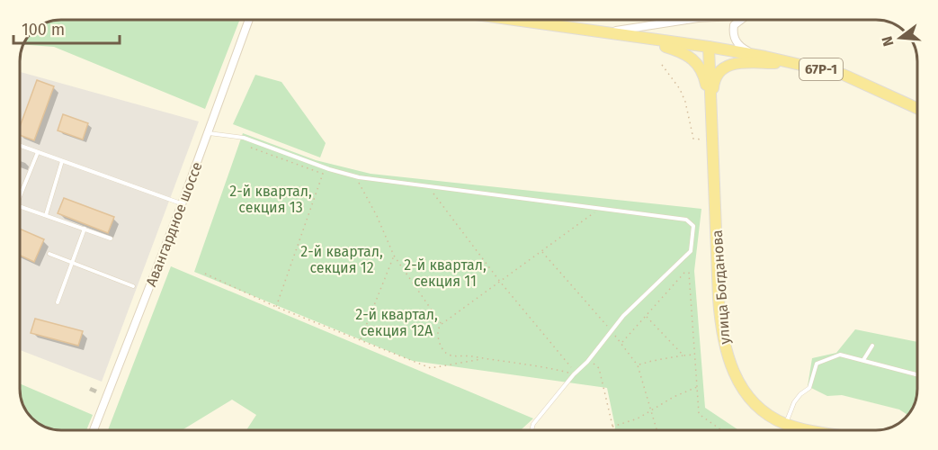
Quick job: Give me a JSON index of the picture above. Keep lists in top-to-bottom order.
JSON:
{
  "streets": {
    "main road": ["67Р-1", "улица Богданова"],
    "street": ["Авангардное шоссе"]
  },
  "crossings": [
    ["67Р-1", "улица Богданова"]
  ],
  "parks": [
    "2-й квартал, секция 13",
    "2-й квартал, секция 12",
    "2-й квартал, секция 11",
    "2-й квартал, секция 12А"
  ],
  "scale_bar": "100 m",
  "north": "left"
}
